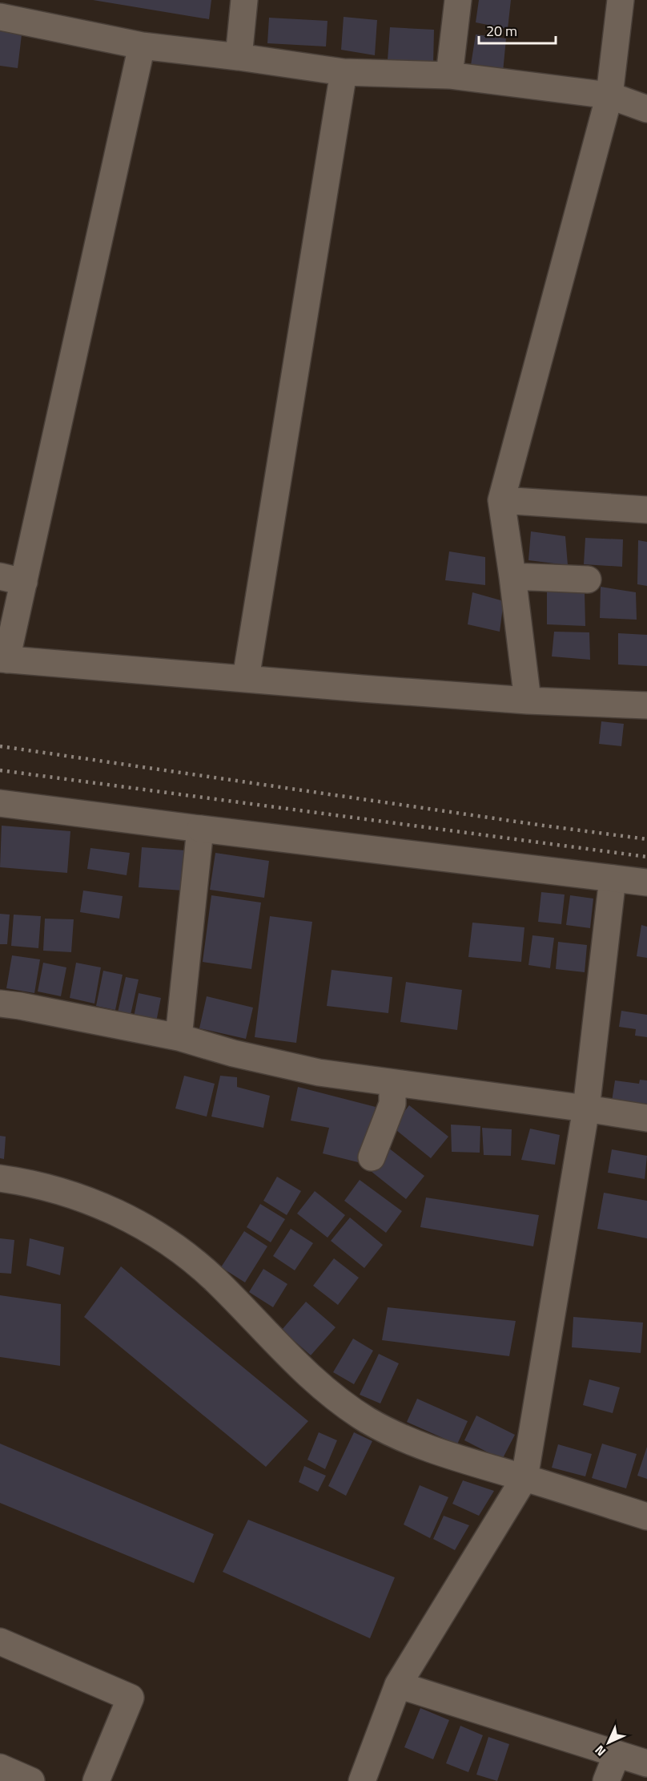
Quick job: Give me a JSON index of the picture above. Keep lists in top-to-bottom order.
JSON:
{
  "scale_bar": "20 m",
  "north": "bottom left"
}
